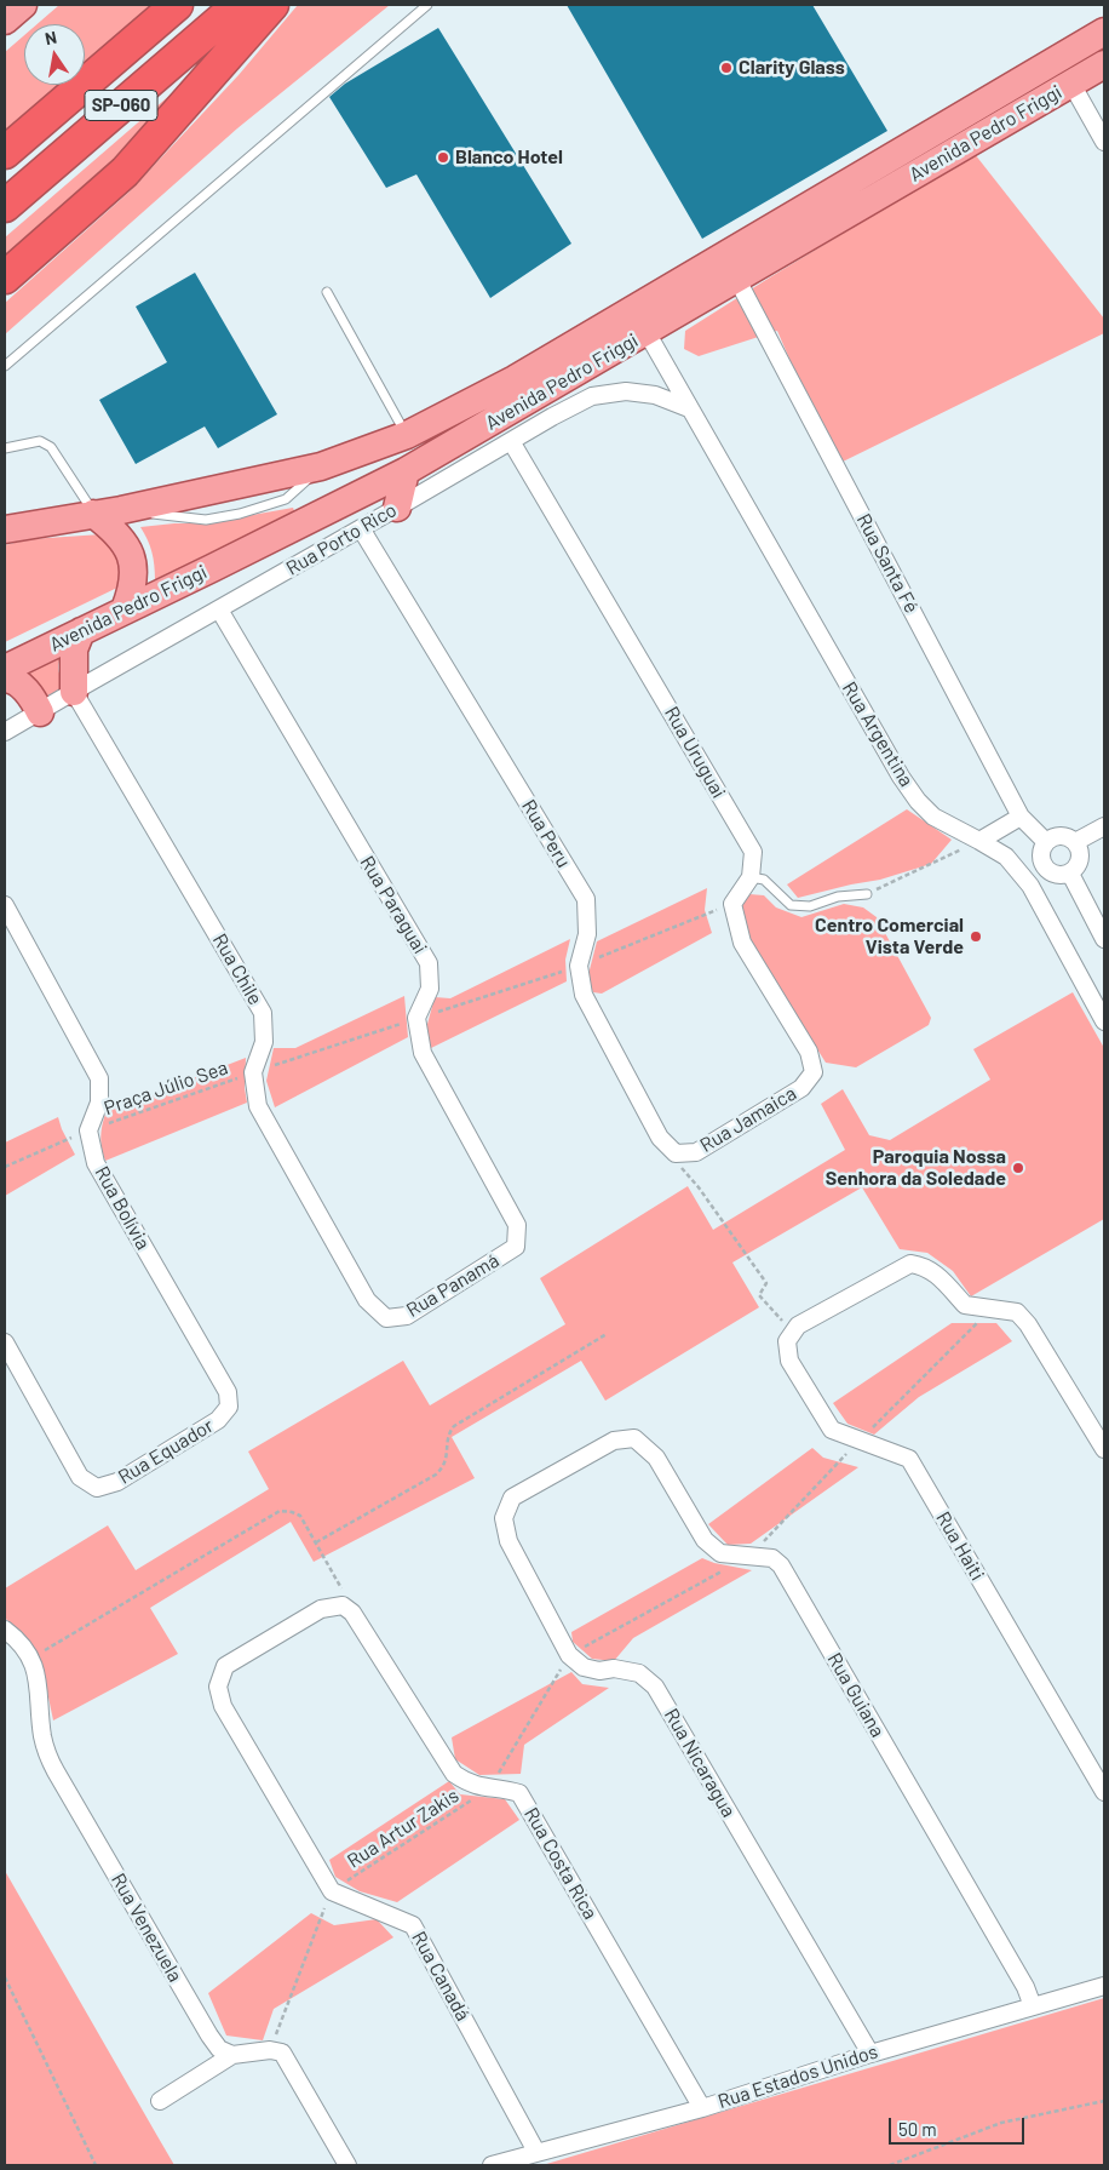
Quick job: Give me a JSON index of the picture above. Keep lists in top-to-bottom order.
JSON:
{
  "streets": {
    "highway": ["SP-060"],
    "main road": ["Avenida Pedro Friggi"],
    "street": [
      "Rua Porto Rico",
      "Rua Santa Fé",
      "Rua Argentina",
      "Rua Uruguai",
      "Rua Peru",
      "Rua Paraguai",
      "Rua Chile",
      "Rua Jamaica",
      "Rua Bolívia",
      "Rua Panamá",
      "Rua Equador",
      "Rua Haiti",
      "Rua Guiana",
      "Rua Nicaragua",
      "Rua Costa Rica",
      "Rua Venezuela",
      "Rua Canadá",
      "Rua Estados Unidos"
    ],
    "path": ["Praça Júlio Sea", "Rua Artur Zakis"]
  },
  "crossings": [
    ["Avenida Pedro Friggi", "Rua Santa Fé"],
    ["Avenida Pedro Friggi", "Rua Argentina"],
    ["Rua Porto Rico", "Rua Argentina"],
    ["Rua Porto Rico", "Rua Uruguai"],
    ["Rua Porto Rico", "Rua Peru"],
    ["Rua Porto Rico", "Rua Paraguai"],
    ["Rua Porto Rico", "Rua Chile"],
    ["Rua Peru", "Praça Júlio Sea"],
    ["Rua Peru", "Rua Jamaica"],
    ["Rua Paraguai", "Praça Júlio Sea"],
    ["Rua Paraguai", "Rua Panamá"],
    ["Rua Chile", "Praça Júlio Sea"],
    ["Rua Chile", "Rua Panamá"],
    ["Praça Júlio Sea", "Rua Jamaica"],
    ["Praça Júlio Sea", "Rua Bolívia"],
    ["Praça Júlio Sea", "Rua Panamá"],
    ["Rua Bolívia", "Rua Equador"],
    ["Rua Guiana", "Rua Nicaragua"],
    ["Rua Guiana", "Rua Estados Unidos"],
    ["Rua Nicaragua", "Rua Estados Unidos"],
    ["Rua Artur Zakis", "Rua Costa Rica"],
    ["Rua Artur Zakis", "Rua Canadá"],
    ["Rua Costa Rica", "Rua Estados Unidos"],
    ["Rua Canadá", "Rua Estados Unidos"]
  ],
  "places": [
    "Clarity Glass",
    "Blanco Hotel",
    "Centro Comercial Vista Verde",
    "Paroquia Nossa Senhora da Soledade"
  ],
  "scale_bar": "50 m",
  "north": "top"
}
